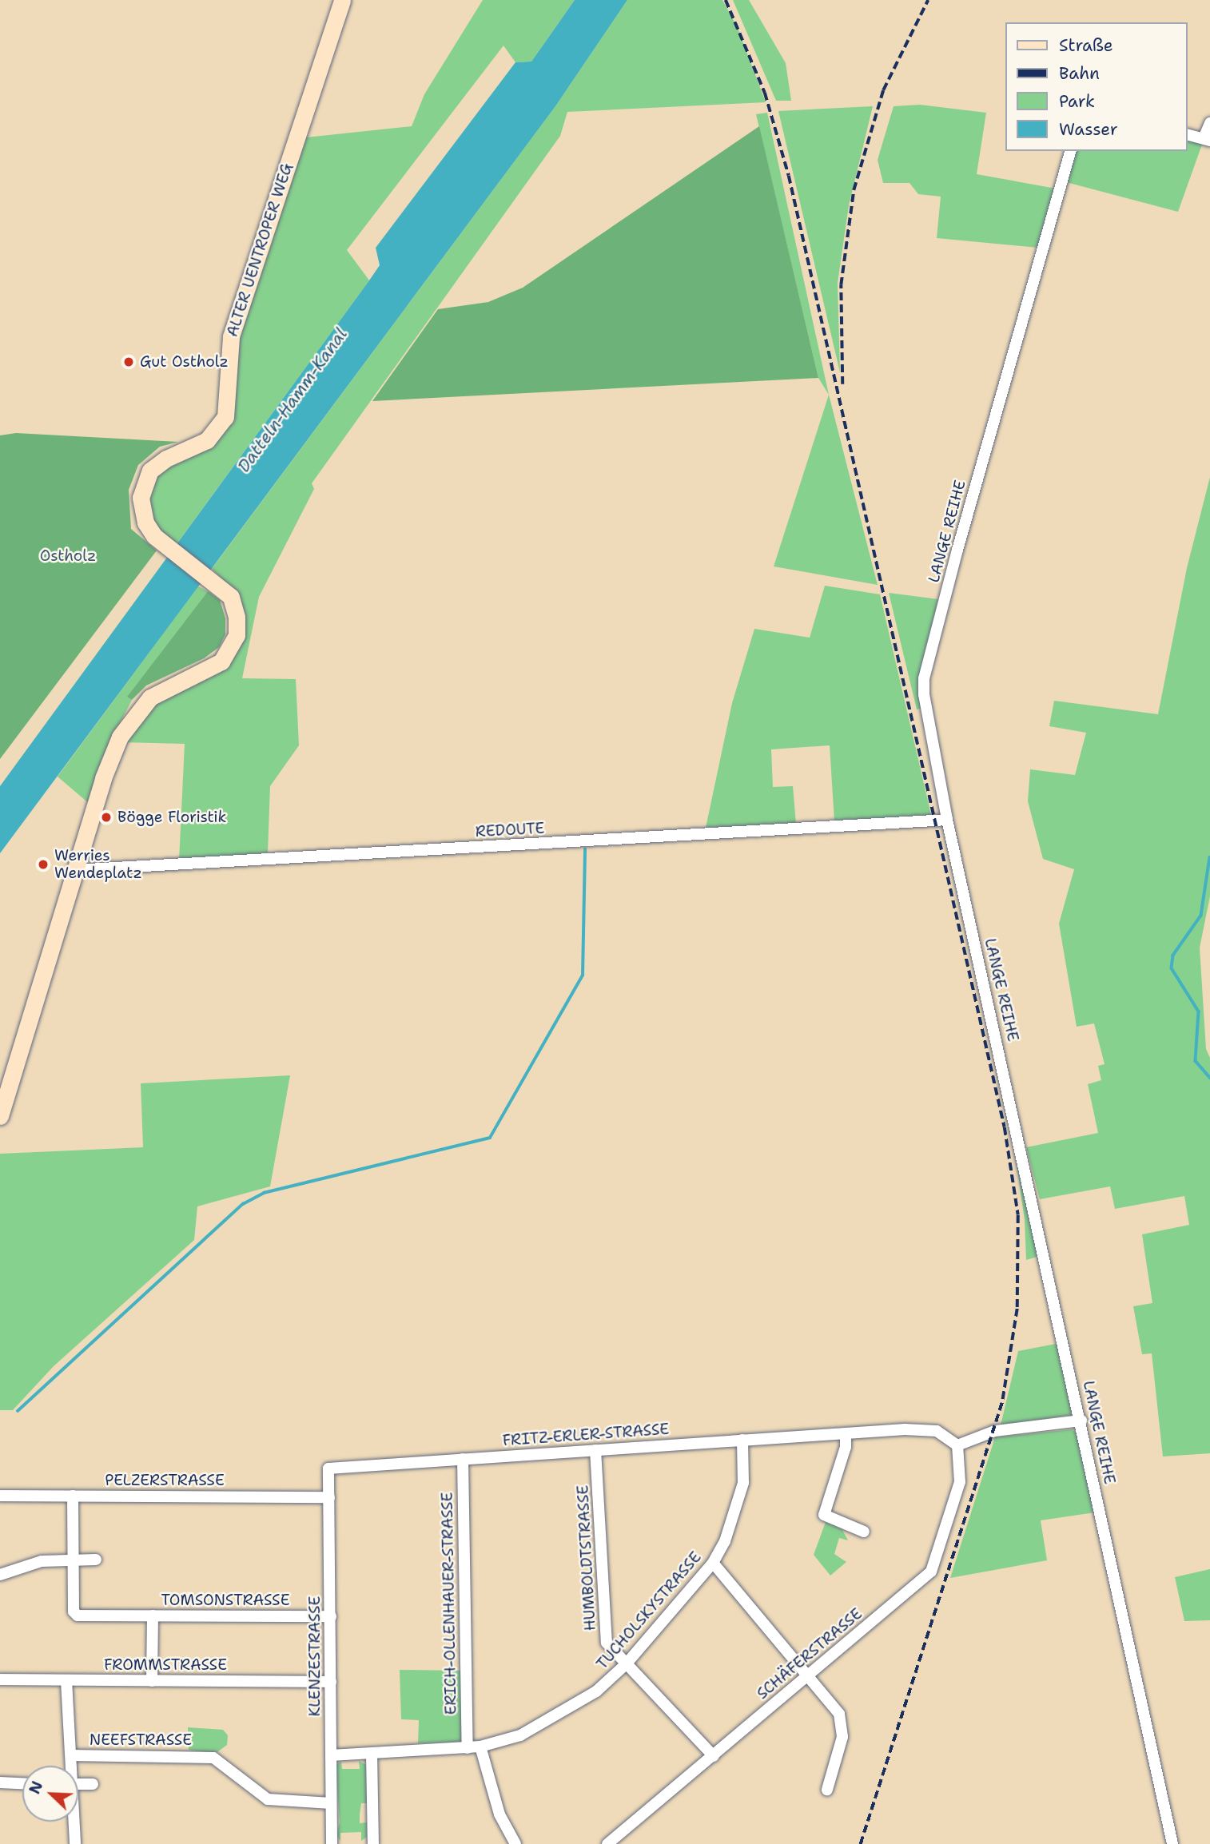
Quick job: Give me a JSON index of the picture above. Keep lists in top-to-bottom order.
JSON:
{
  "streets": {
    "street": [
      "ALTER UENTROPER WEG",
      "LANGE REIHE",
      "REDOUTE",
      "FRITZ-ERLER-STRASSE",
      "PELZERSTRASSE",
      "HUMBOLDTSTRASSE",
      "TOMSONSTRASSE",
      "ERICH-OLLENHAUER-STRASSE",
      "TUCHOLSKYSTRASSE",
      "SCHÄFERSTRASSE",
      "KLENZESTRASSE",
      "FROMMSTRASSE",
      "NEEFSTRASSE"
    ]
  },
  "crossings": [
    ["ALTER UENTROPER WEG", "REDOUTE"],
    ["LANGE REIHE", "REDOUTE"],
    ["FRITZ-ERLER-STRASSE", "HUMBOLDTSTRASSE"],
    ["FRITZ-ERLER-STRASSE", "ERICH-OLLENHAUER-STRASSE"],
    ["FRITZ-ERLER-STRASSE", "TUCHOLSKYSTRASSE"],
    ["FRITZ-ERLER-STRASSE", "SCHÄFERSTRASSE"],
    ["FRITZ-ERLER-STRASSE", "KLENZESTRASSE"],
    ["PELZERSTRASSE", "TOMSONSTRASSE"],
    ["PELZERSTRASSE", "KLENZESTRASSE"],
    ["HUMBOLDTSTRASSE", "TUCHOLSKYSTRASSE"],
    ["HUMBOLDTSTRASSE", "SCHÄFERSTRASSE"],
    ["TOMSONSTRASSE", "KLENZESTRASSE"],
    ["TOMSONSTRASSE", "FROMMSTRASSE"],
    ["ERICH-OLLENHAUER-STRASSE", "TUCHOLSKYSTRASSE"],
    ["TUCHOLSKYSTRASSE", "KLENZESTRASSE"],
    ["KLENZESTRASSE", "FROMMSTRASSE"],
    ["KLENZESTRASSE", "NEEFSTRASSE"],
    ["FROMMSTRASSE", "NEEFSTRASSE"]
  ],
  "water": ["Datteln-Hamm-Kanal"],
  "parks": ["Ostholz"],
  "places": ["Gut Ostholz", "Bögge Floristik", "Werries Wendeplatz"],
  "legend": [
    "Straße",
    "Bahn",
    "Park",
    "Wasser"
  ],
  "north": "top left"
}
